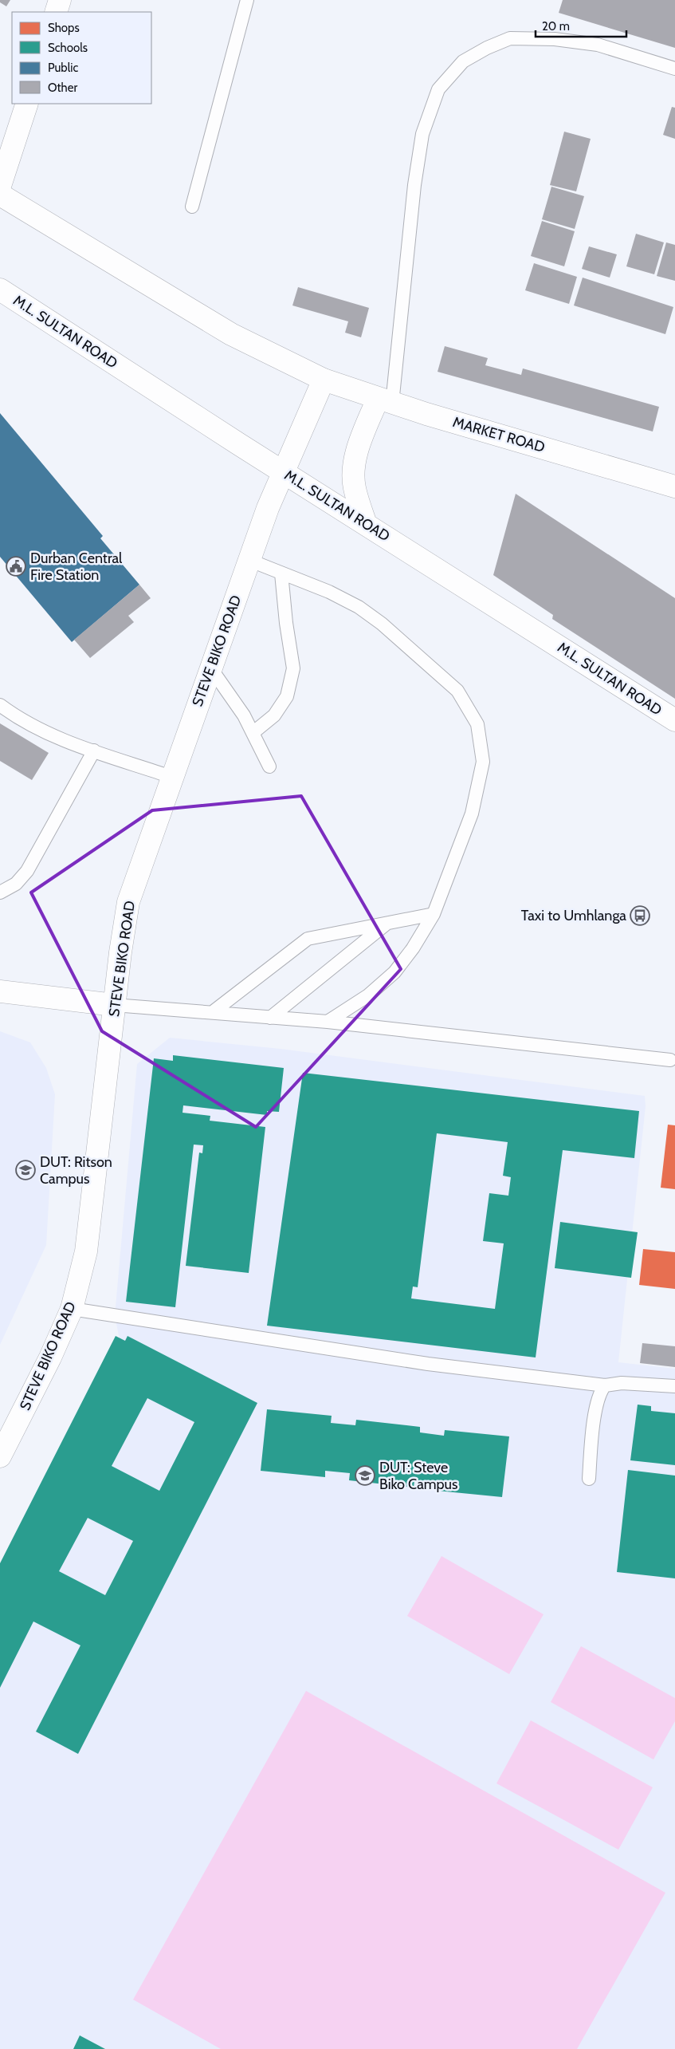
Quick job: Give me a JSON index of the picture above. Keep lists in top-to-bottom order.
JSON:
{
  "streets": {
    "main road": ["M.L. SULTAN ROAD", "MARKET ROAD", "STEVE BIKO ROAD"]
  },
  "crossings": [
    ["M.L. SULTAN ROAD", "STEVE BIKO ROAD"],
    ["MARKET ROAD", "STEVE BIKO ROAD"]
  ],
  "places": {
    "public building": ["Durban Central Fire Station"],
    "bus stop": ["Taxi to Umhlanga"],
    "school or university": ["DUT: Ritson Campus", "DUT: Steve Biko Campus"]
  },
  "legend": [
    "Shops",
    "Schools",
    "Public",
    "Other"
  ],
  "scale_bar": "20 m"
}
